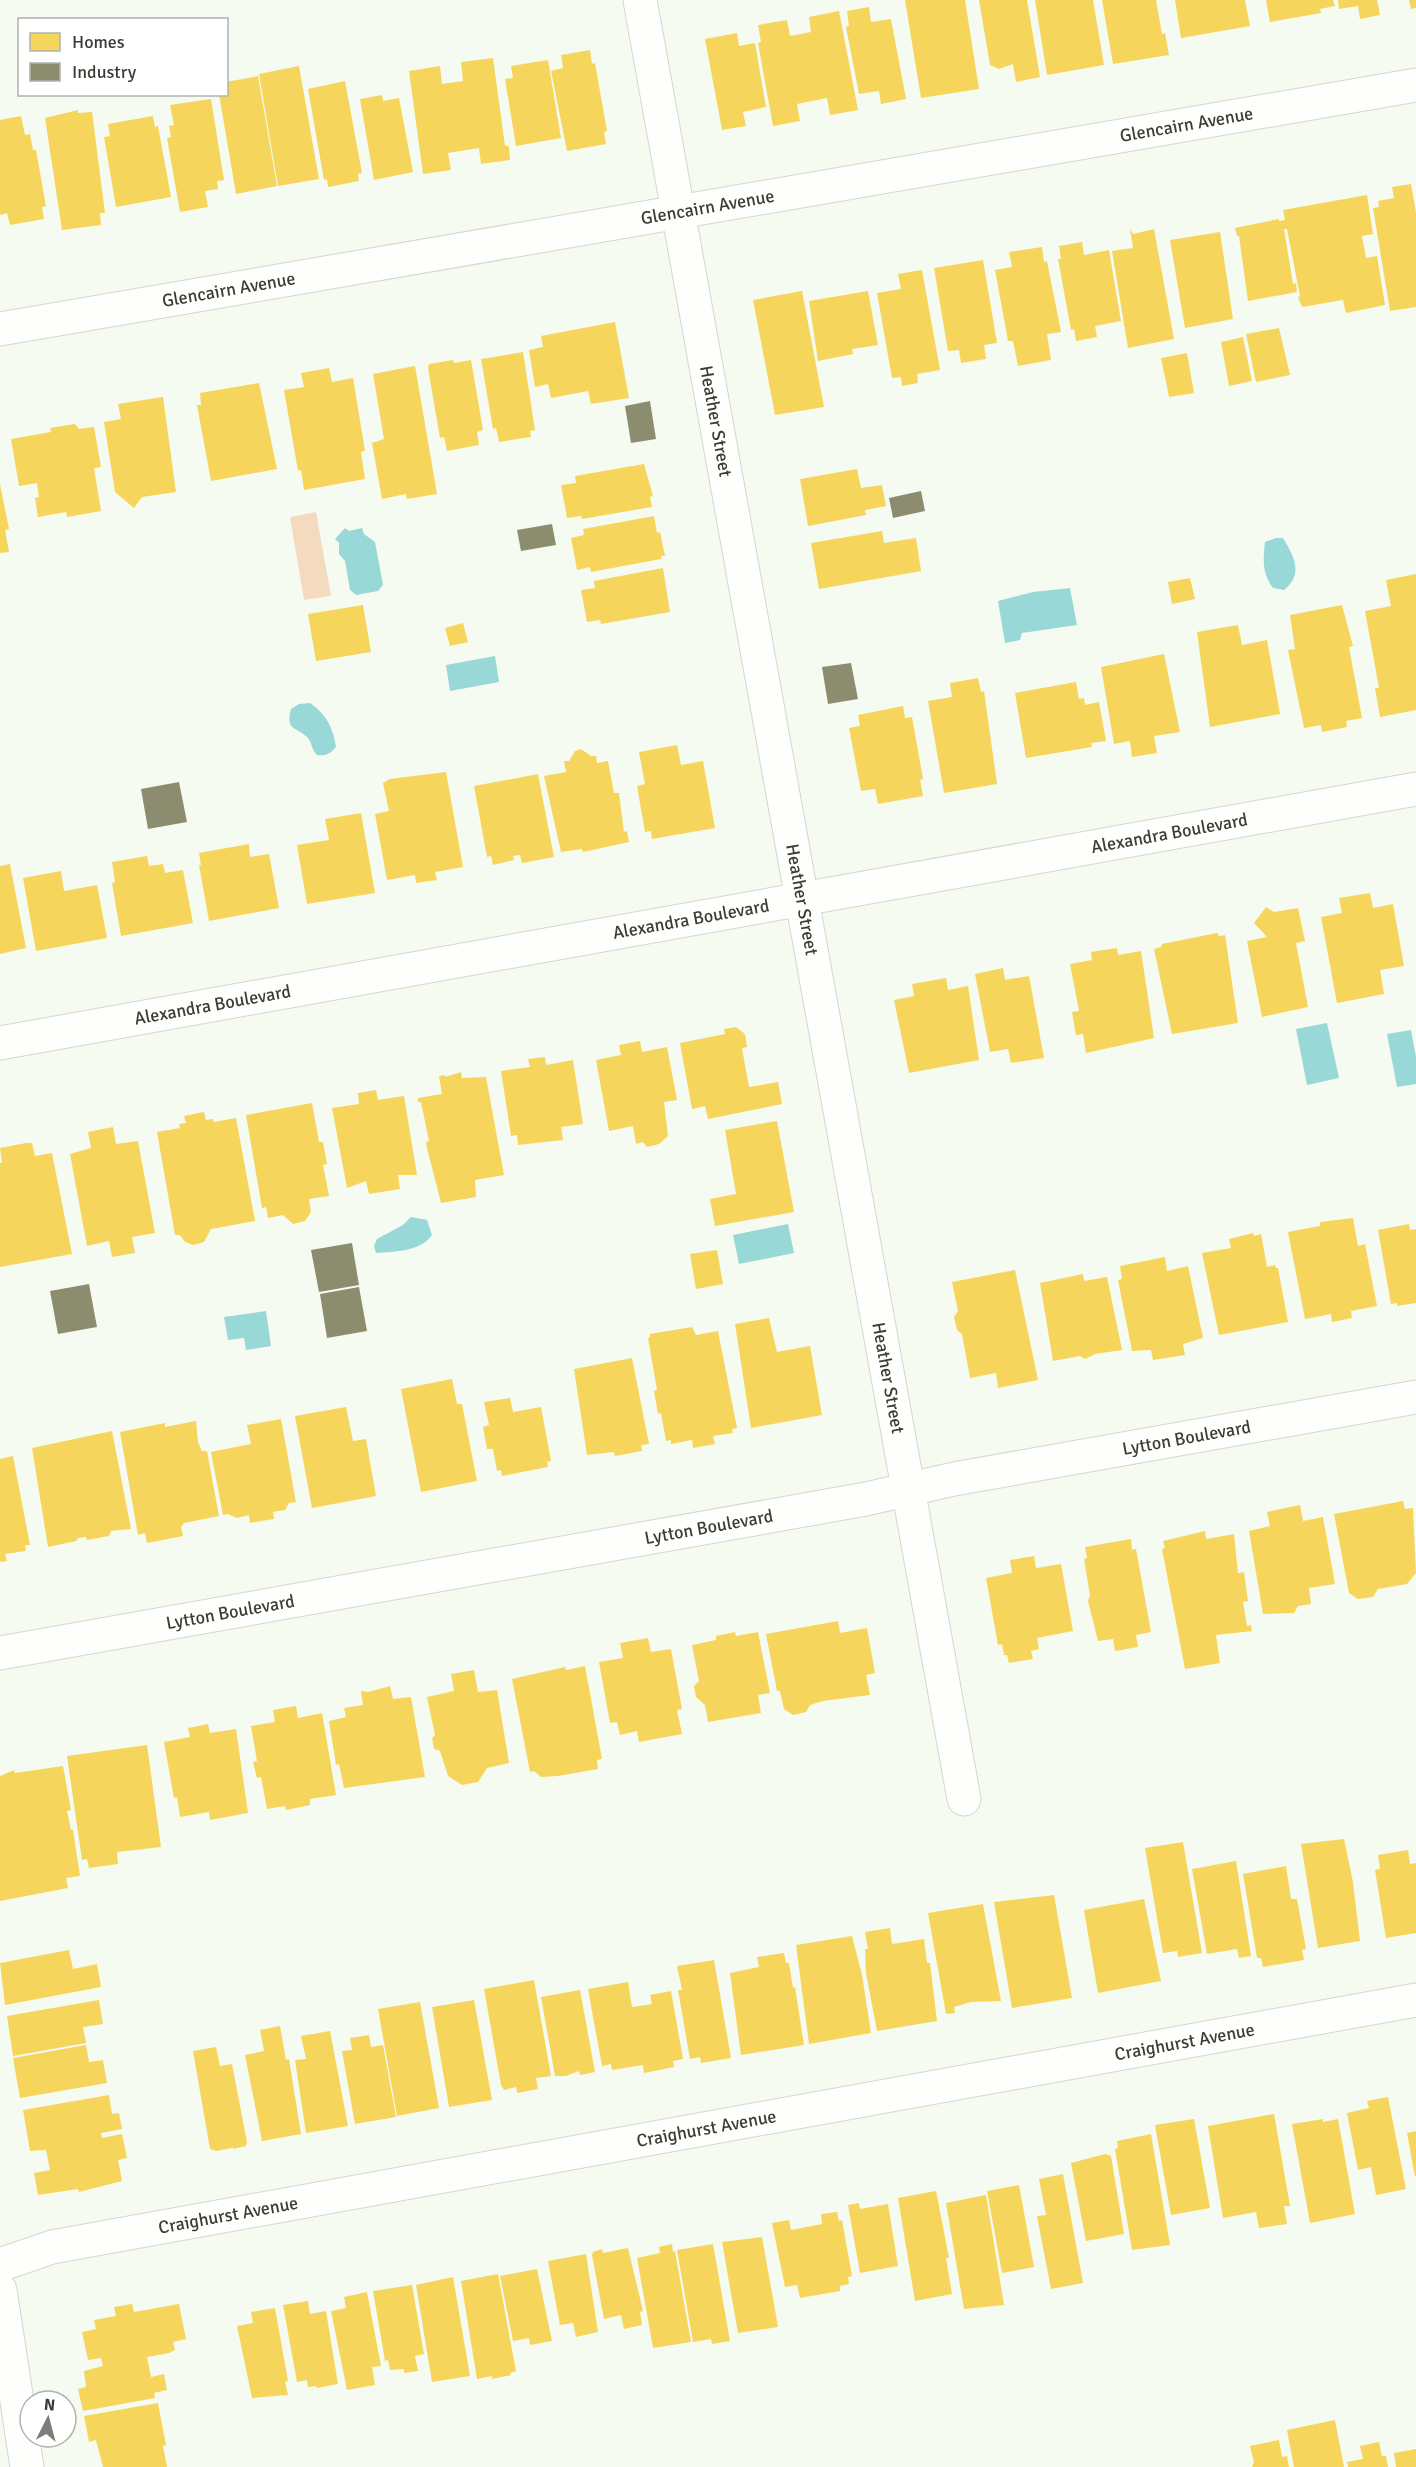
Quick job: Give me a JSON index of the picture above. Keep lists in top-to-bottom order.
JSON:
{
  "streets": {
    "street": [
      "Glencairn Avenue",
      "Heather Street",
      "Alexandra Boulevard",
      "Lytton Boulevard",
      "Craighurst Avenue"
    ]
  },
  "crossings": [
    ["Glencairn Avenue", "Heather Street"],
    ["Heather Street", "Alexandra Boulevard"],
    ["Heather Street", "Lytton Boulevard"]
  ],
  "legend": ["Homes", "Industry"],
  "north": "top"
}
